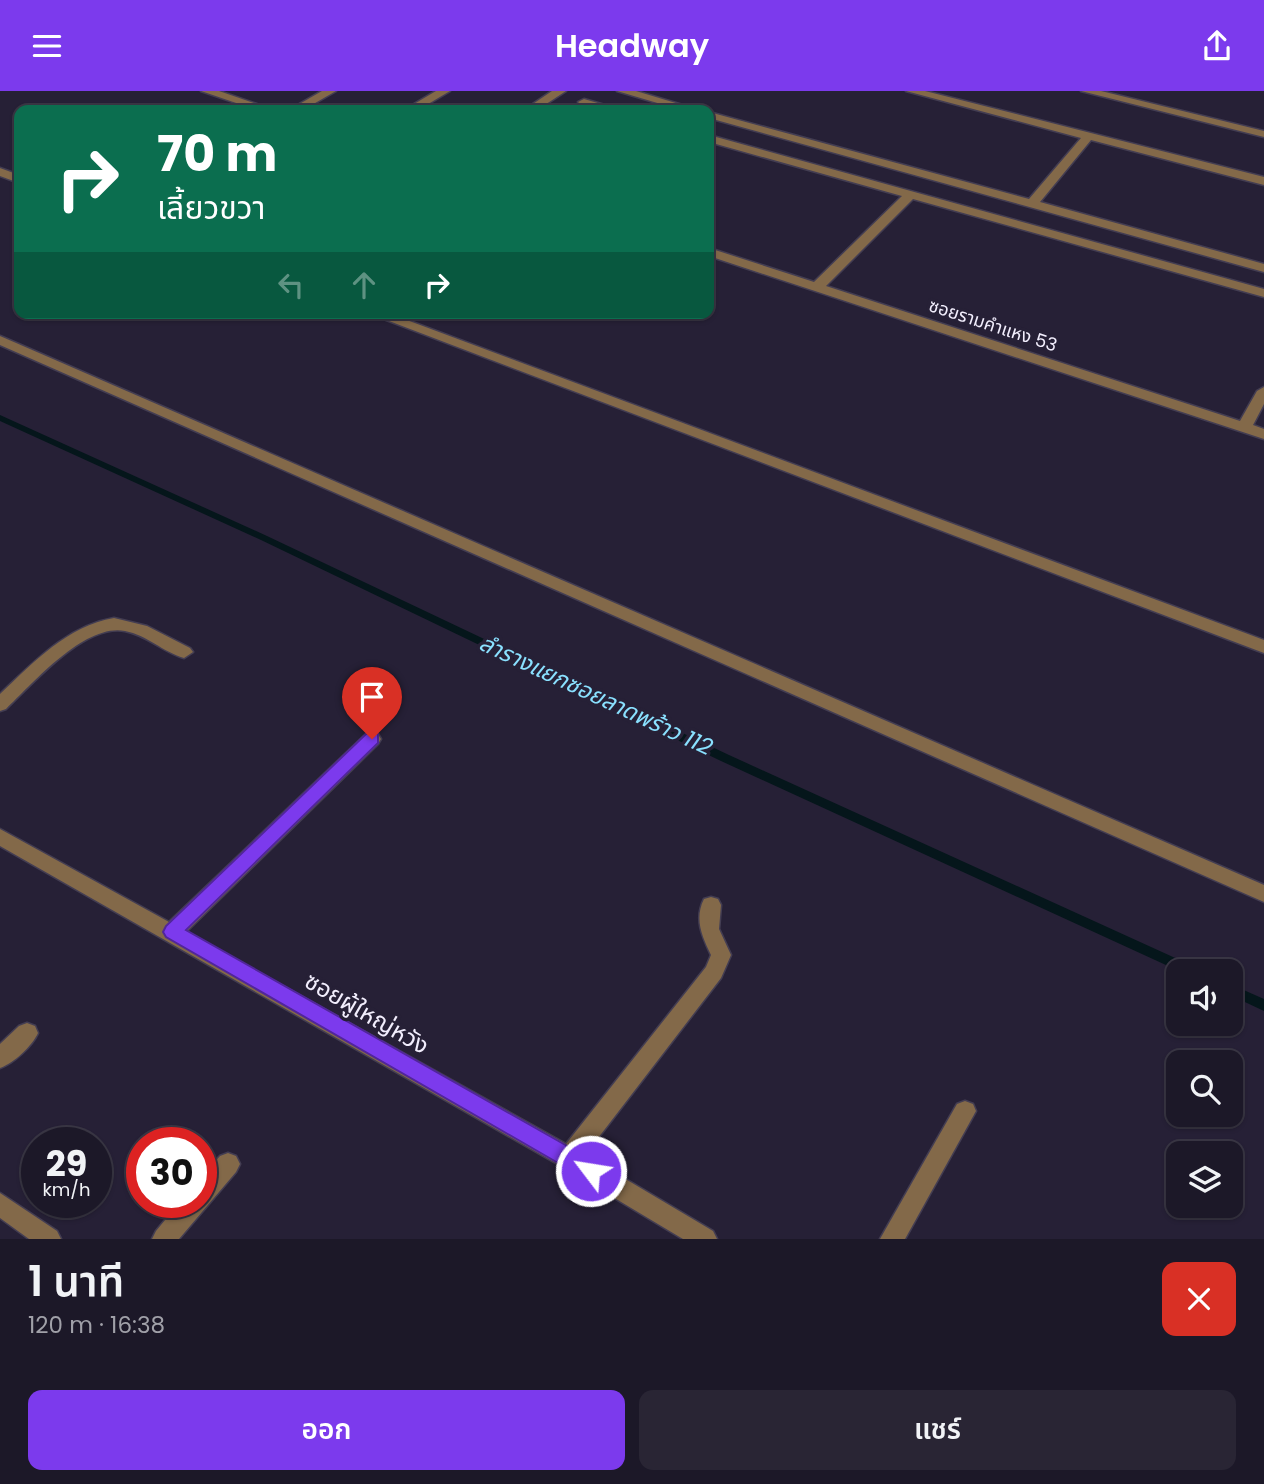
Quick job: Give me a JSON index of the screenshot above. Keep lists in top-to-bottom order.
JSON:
{
  "streets": {
    "street": ["ซอยรามคำแหง 53", "ซอยผู้ใหญ่หวัง"]
  },
  "water": ["ลำรางแยกซอยลาดพร้าว 112"],
  "page": {
    "header": "Headway",
    "turn": ["70 m", "เลี้ยวขวา"],
    "speed": "29 km/h",
    "limit": "30",
    "heading": ["1 นาที", "120 m · 16:38"],
    "buttons": ["ออก", "แชร์"]
  }
}
